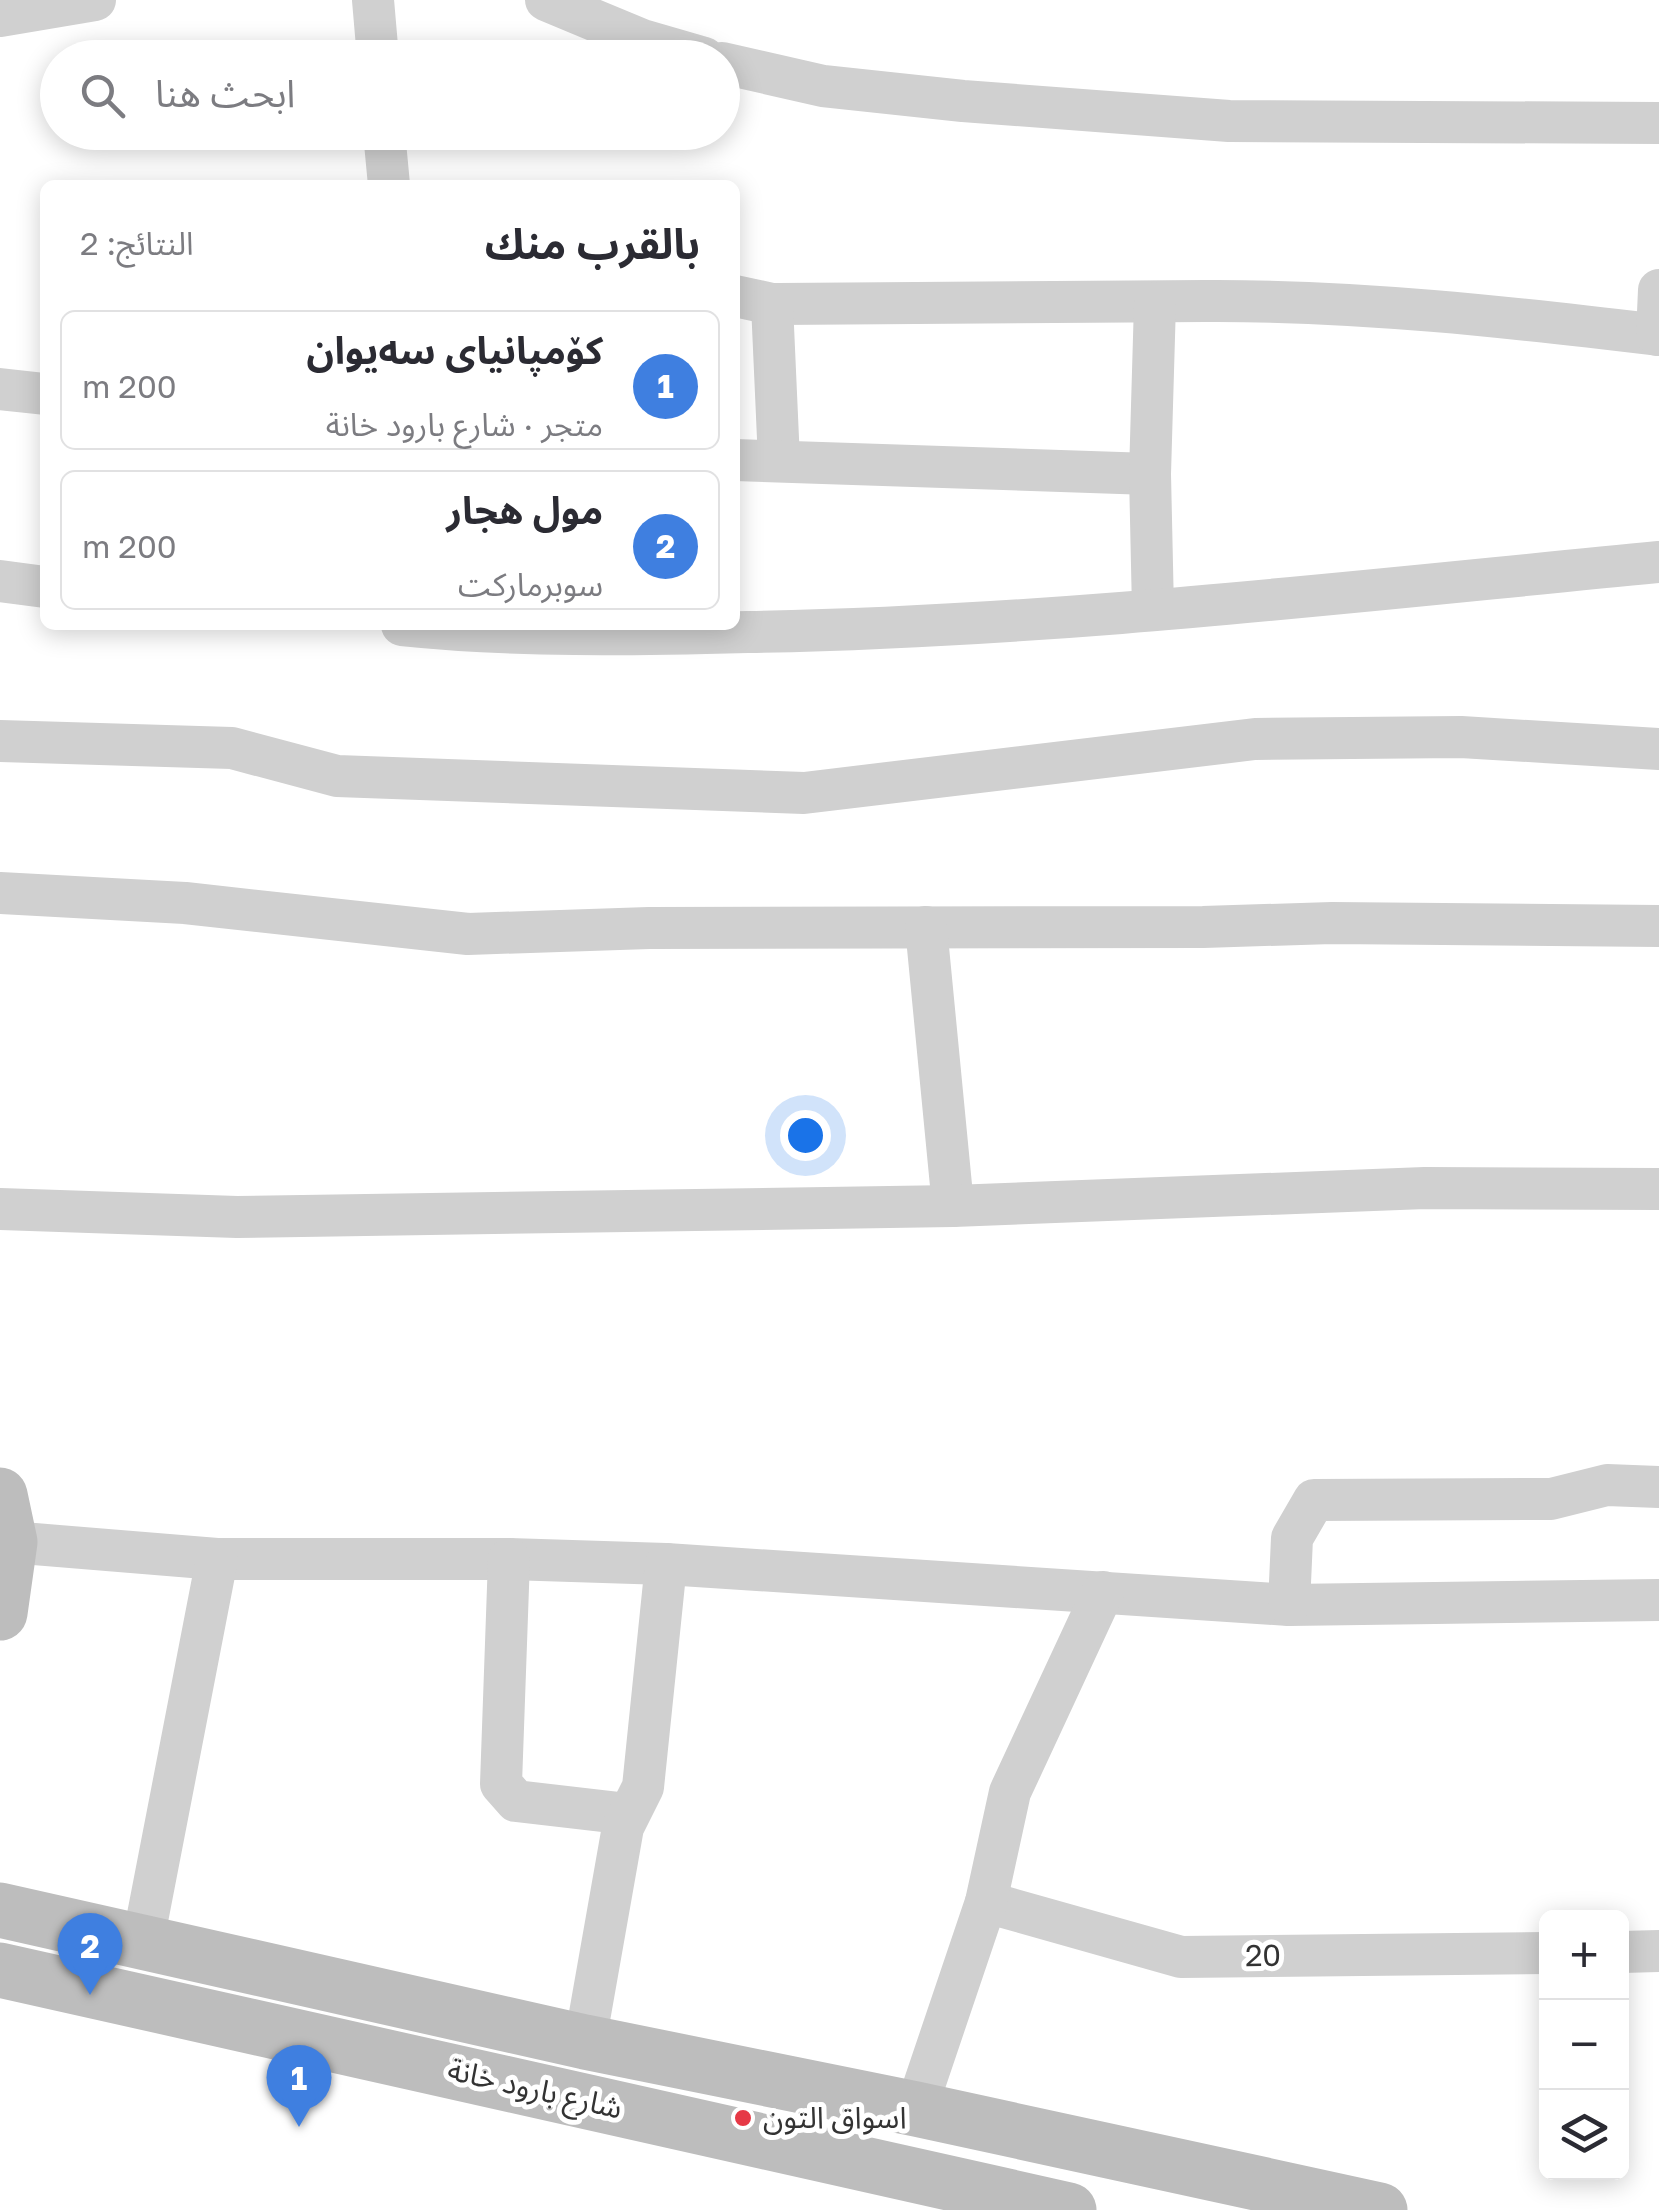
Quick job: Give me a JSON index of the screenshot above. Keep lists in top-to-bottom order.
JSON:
{
  "streets": {
    "main road": ["شارع بارود خانة"],
    "street": ["20"]
  },
  "places": ["اسواق التون"],
  "page": {
    "search": "ابحث هنا",
    "heading": ["بالقرب منك", "النتائج: 2"],
    "list": [
      {
        "mark": "1",
        "name": "کۆمپانیای سەیوان",
        "note": "متجر · شارع بارود خانة",
        "value": "200 m"
      },
      {
        "mark": "2",
        "name": "مول هجار",
        "note": "سوبرماركت",
        "value": "200 m"
      }
    ],
    "map_buttons": ["+", "−"],
    "pins": ["2", "1"]
  }
}
